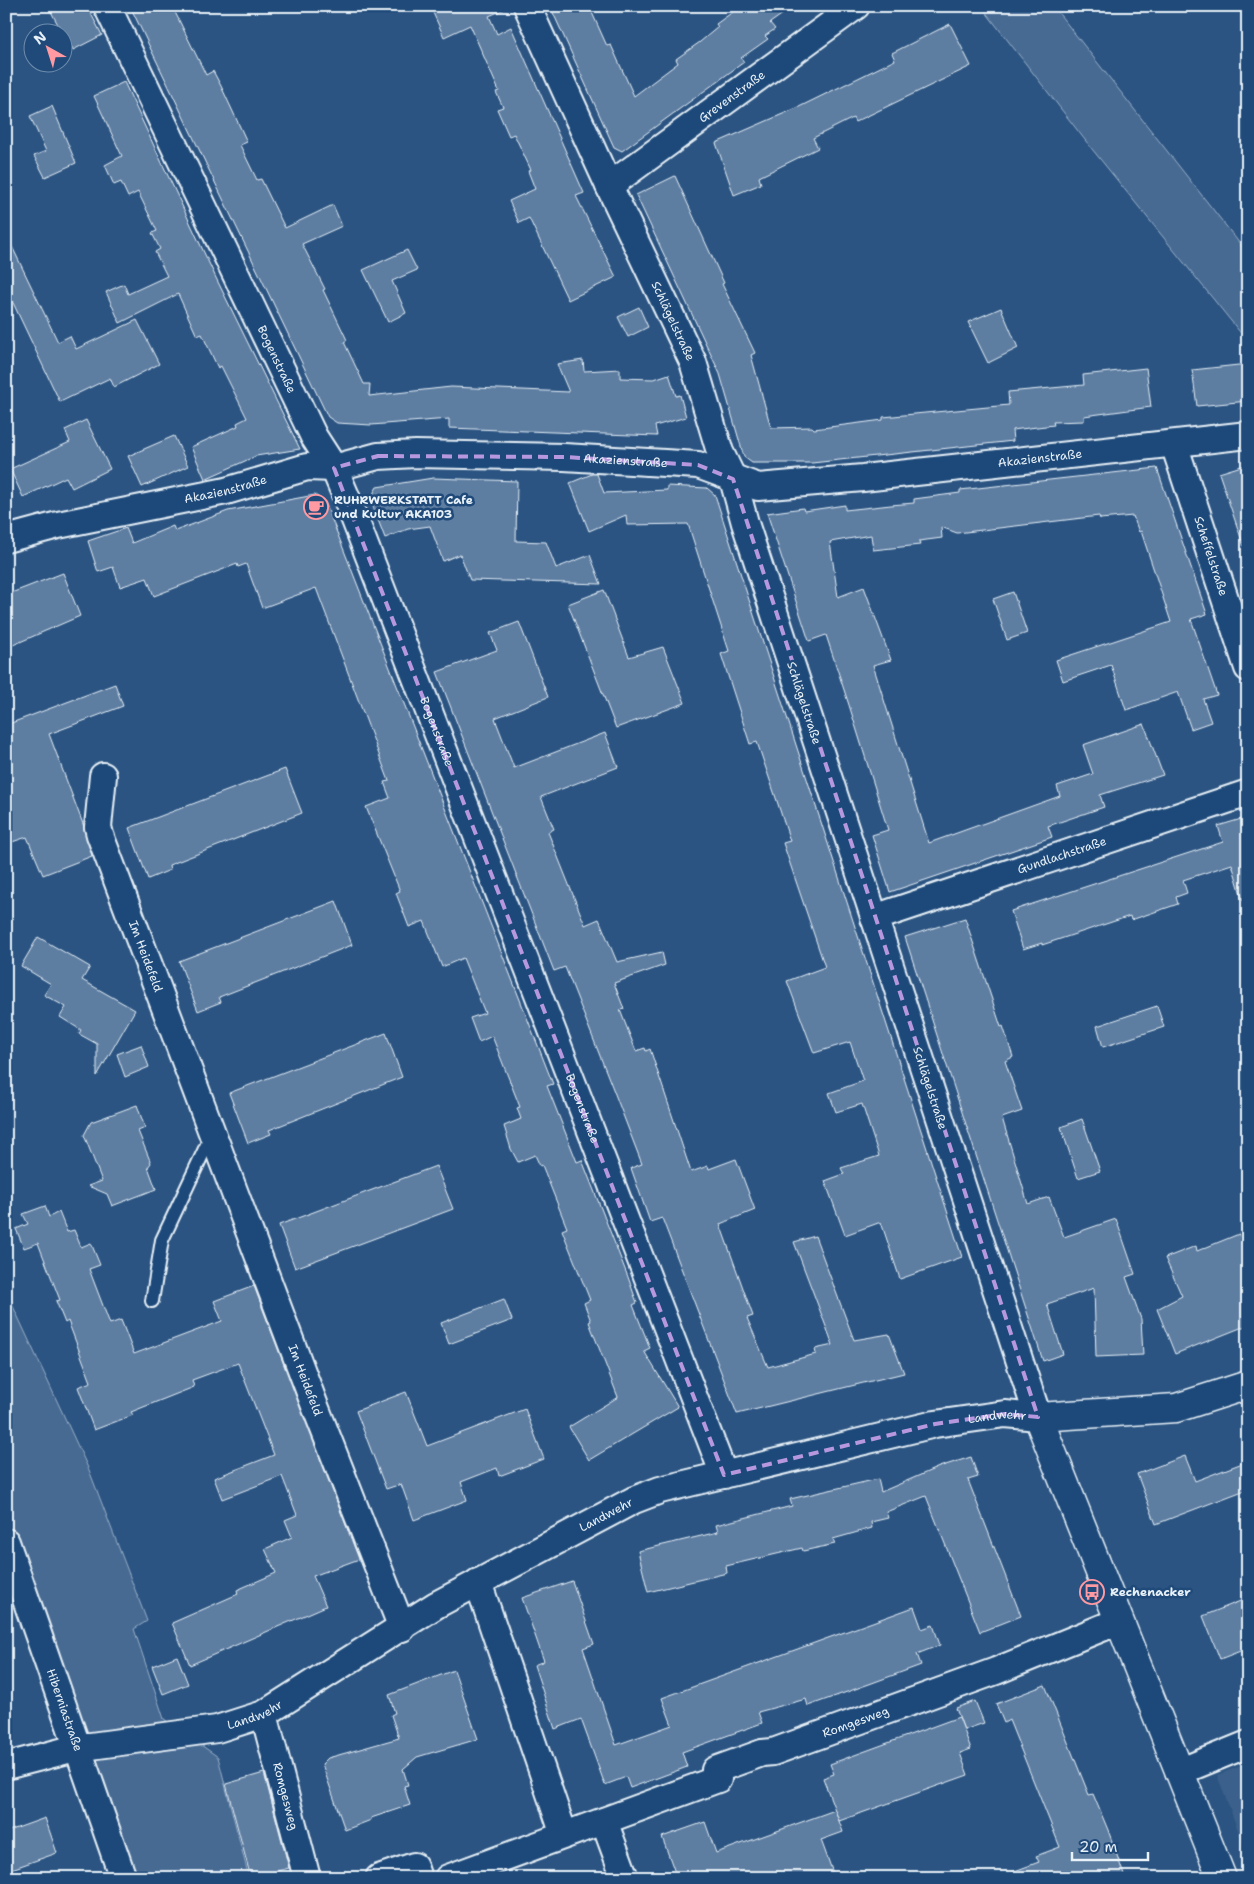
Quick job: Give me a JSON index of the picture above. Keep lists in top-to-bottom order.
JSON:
{
  "streets": {
    "street": [
      "Grevenstraße",
      "Schlägelstraße",
      "Bogenstraße",
      "Akazienstraße",
      "Scheffelstraße",
      "Gundlachstraße",
      "Im Heidefeld",
      "Landwehr",
      "Hiberniastraße",
      "Romgesweg"
    ]
  },
  "crossings": [
    ["Grevenstraße", "Schlägelstraße"],
    ["Schlägelstraße", "Akazienstraße"],
    ["Schlägelstraße", "Gundlachstraße"],
    ["Schlägelstraße", "Landwehr"],
    ["Bogenstraße", "Akazienstraße"],
    ["Bogenstraße", "Landwehr"],
    ["Akazienstraße", "Scheffelstraße"],
    ["Im Heidefeld", "Landwehr"],
    ["Landwehr", "Hiberniastraße"],
    ["Landwehr", "Romgesweg"]
  ],
  "places": {
    "cafe": ["RUHRWERKSTATT Cafe und Kultur AKA103"],
    "bus stop": ["Rechenacker"]
  },
  "scale_bar": "20 m",
  "north": "top left"
}
